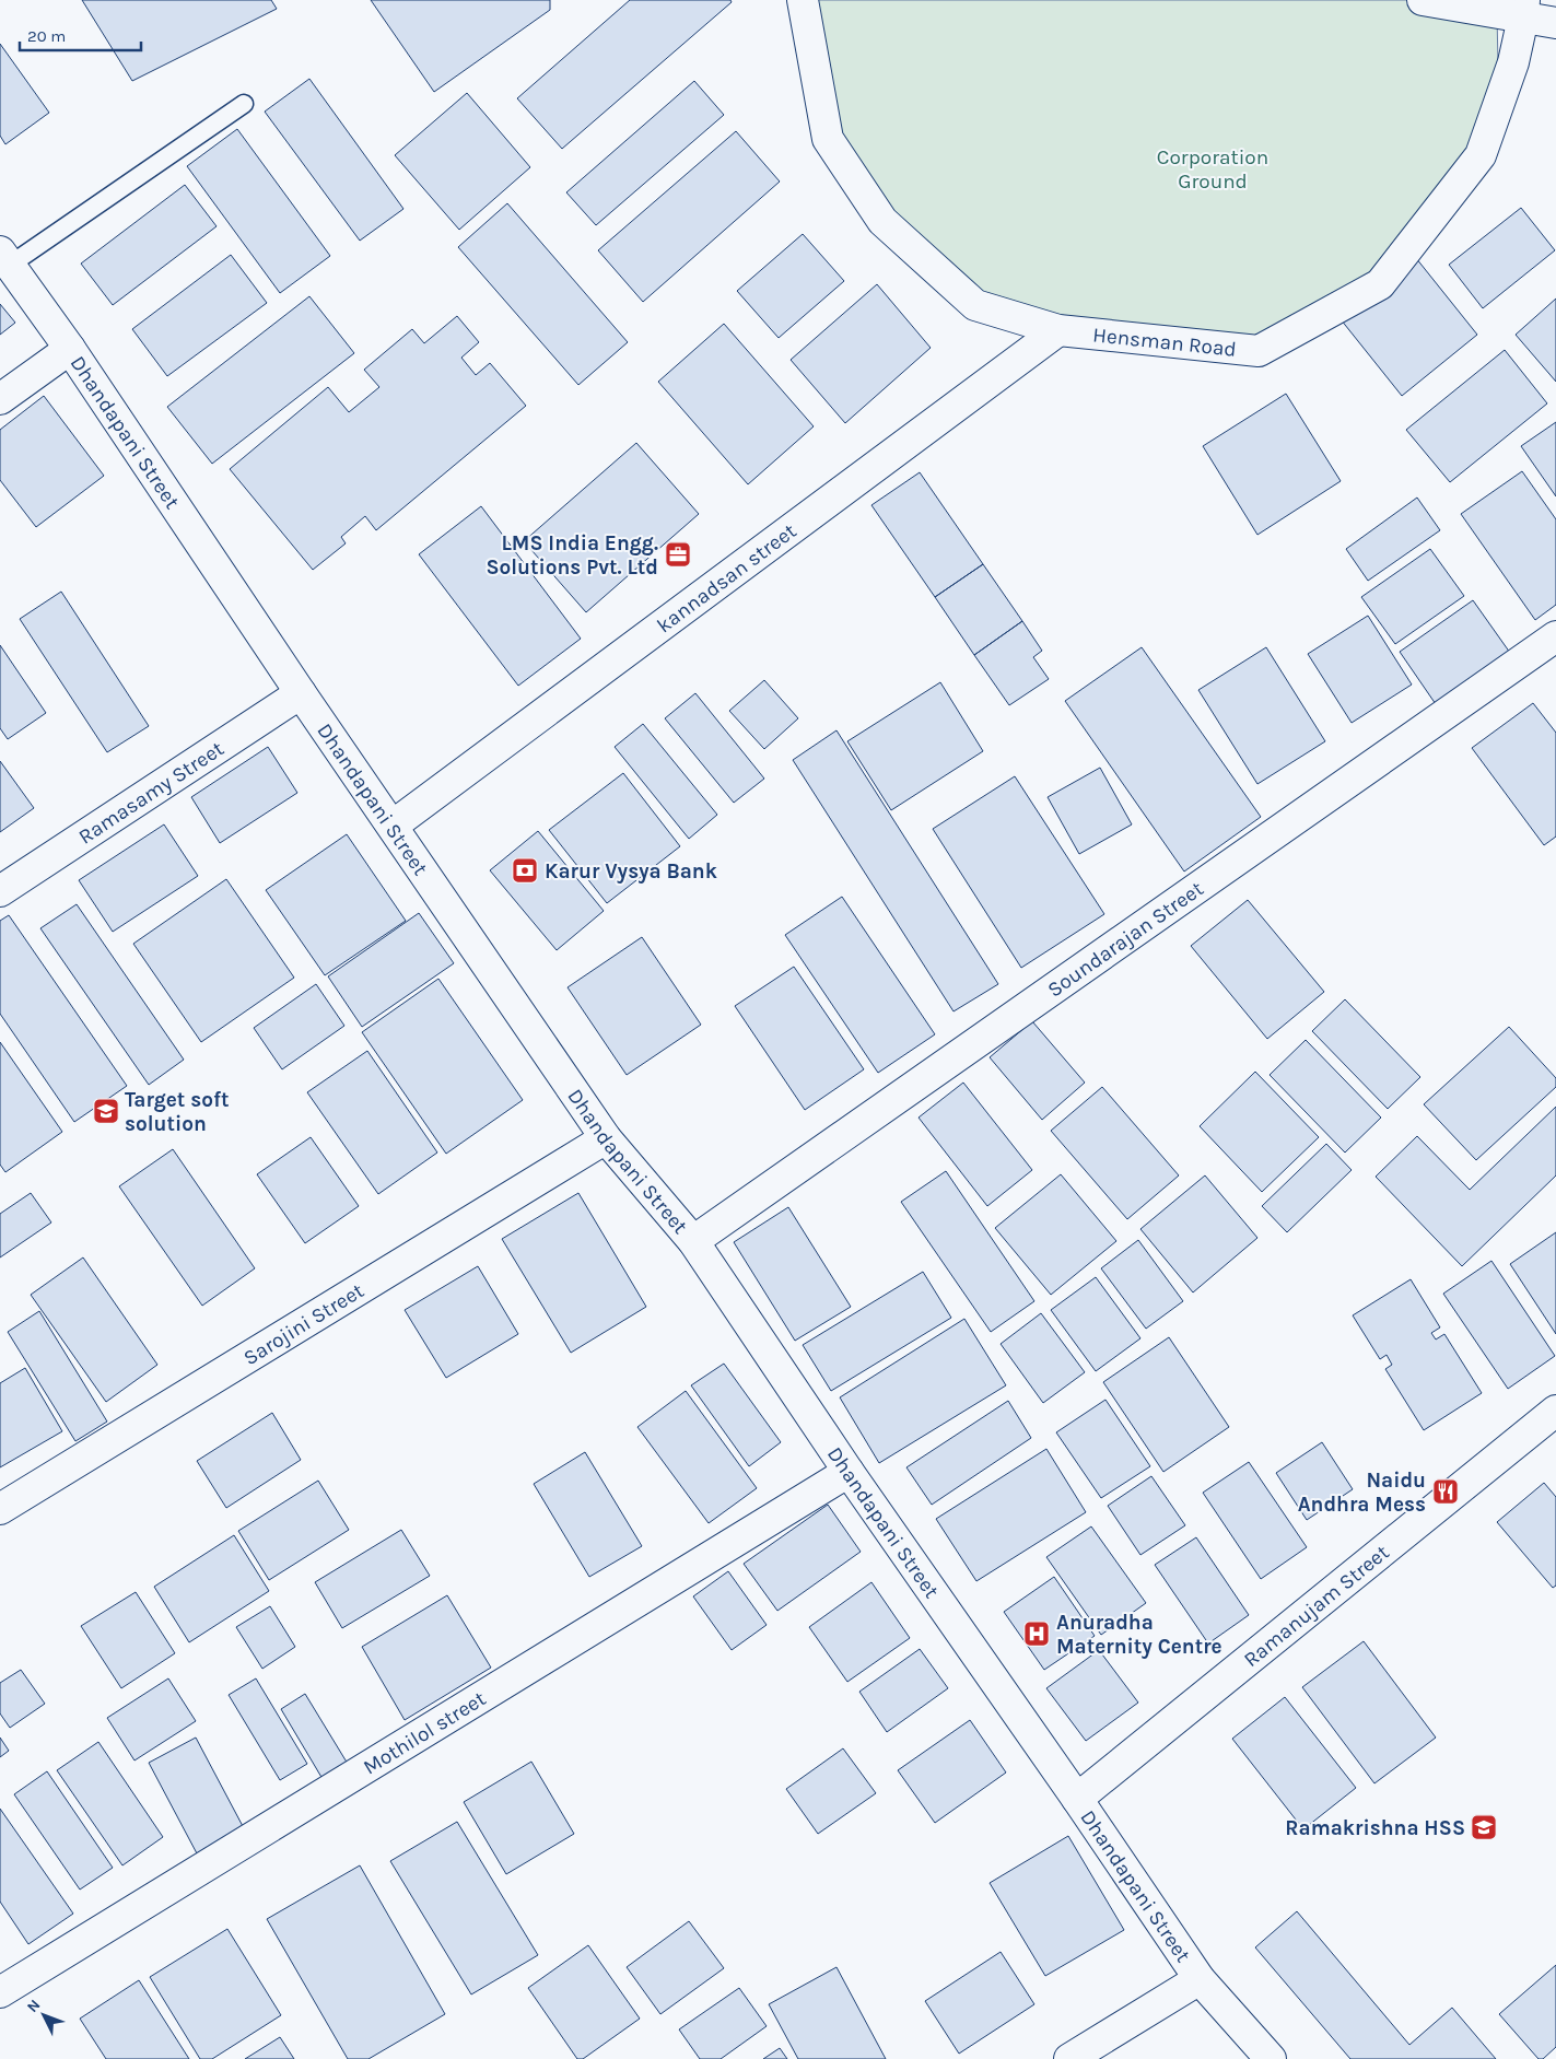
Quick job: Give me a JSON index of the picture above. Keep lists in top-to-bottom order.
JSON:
{
  "streets": {
    "street": [
      "Hensman Road",
      "Dhandapani Street",
      "kannadsan street",
      "Ramasamy Street",
      "Soundarajan Street",
      "Sarojini Street",
      "Ramanujam Street",
      "Mothilol street"
    ]
  },
  "crossings": [
    ["Hensman Road", "kannadsan street"],
    ["Dhandapani Street", "kannadsan street"],
    ["Dhandapani Street", "Ramasamy Street"],
    ["Dhandapani Street", "Soundarajan Street"],
    ["Dhandapani Street", "Sarojini Street"],
    ["Dhandapani Street", "Ramanujam Street"],
    ["Dhandapani Street", "Mothilol street"]
  ],
  "parks": ["Corporation Ground"],
  "places": {
    "office": ["LMS India Engg. Solutions Pvt. Ltd"],
    "bank": ["Karur Vysya Bank"],
    "school or university": ["Target soft solution", "Ramakrishna HSS"],
    "restaurant": ["Naidu Andhra Mess"],
    "hospital": ["Anuradha Maternity Centre"]
  },
  "scale_bar": "20 m",
  "north": "top left"
}
